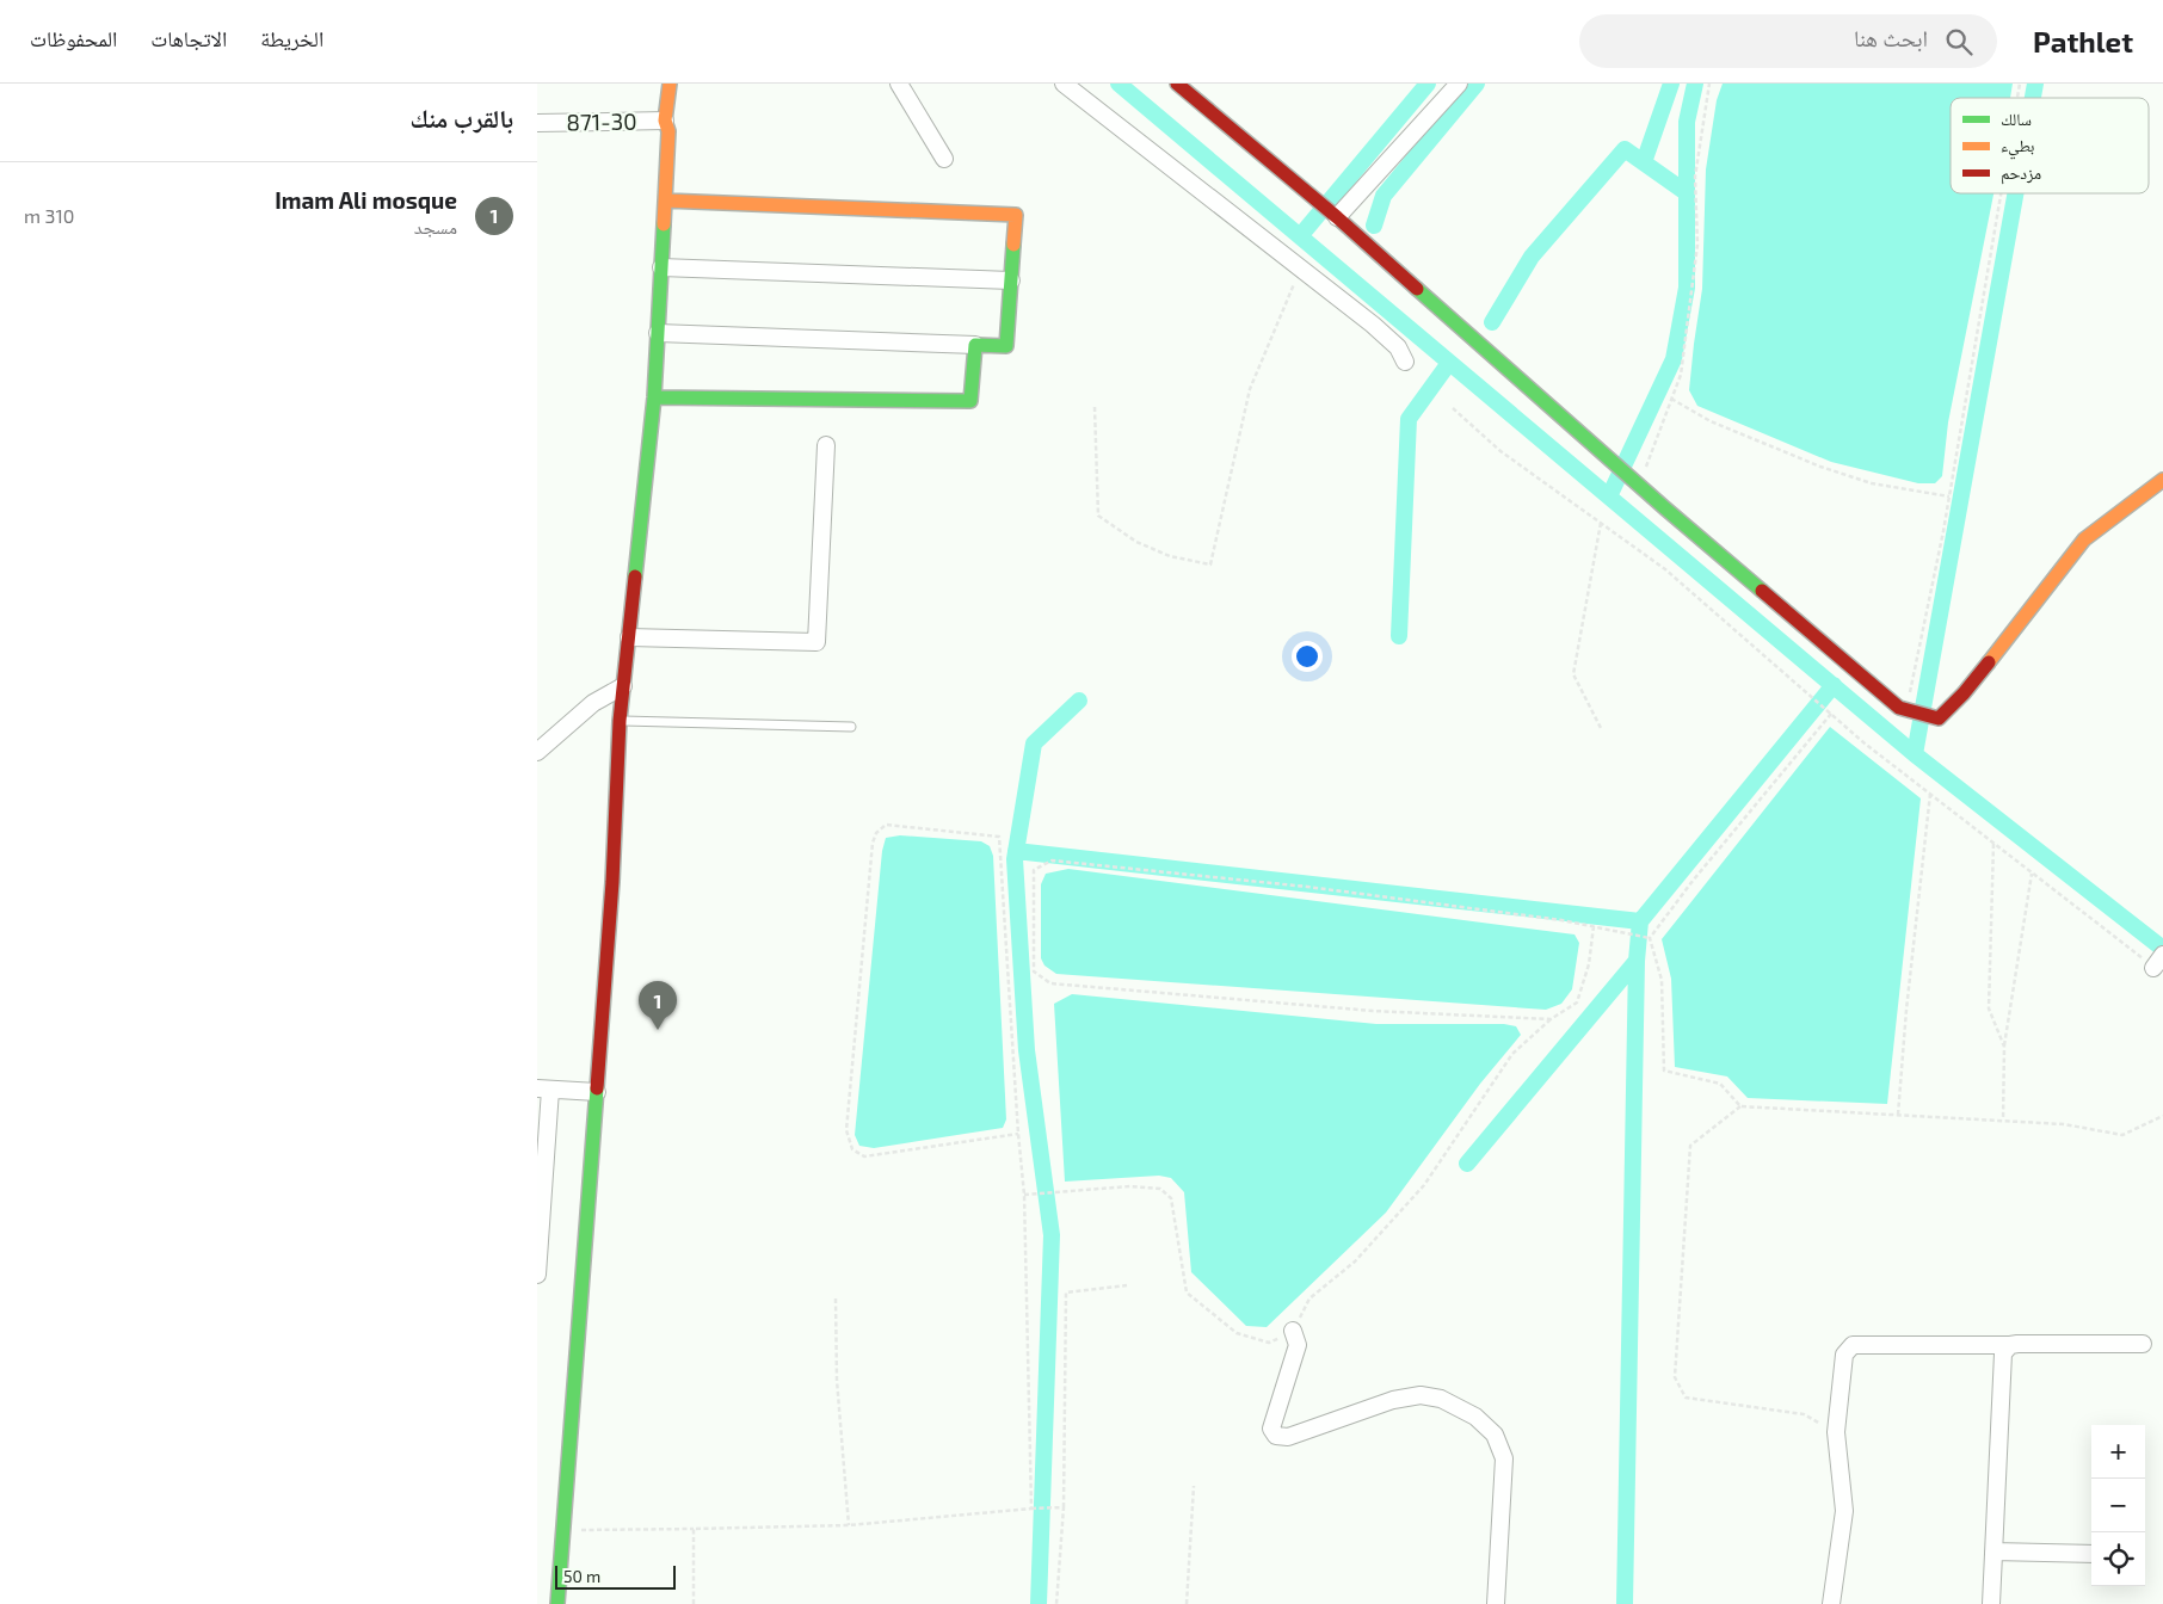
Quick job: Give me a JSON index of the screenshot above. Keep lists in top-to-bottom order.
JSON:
{
  "streets": {
    "street": ["871-30"]
  },
  "legend": ["سالك", "بطيء", "مزدحم"],
  "scale_bar": "50 m",
  "page": {
    "header": "Pathlet",
    "search": "ابحث هنا",
    "nav": ["الخريطة", "الاتجاهات", "المحفوظات"],
    "heading": "بالقرب منك",
    "list": [
      {
        "mark": "1",
        "name": "Imam Ali mosque",
        "note": "مسجد",
        "value": "310 m"
      }
    ],
    "pins": "1",
    "map_buttons": ["+", "−"],
    "scale": "50 m"
  }
}
